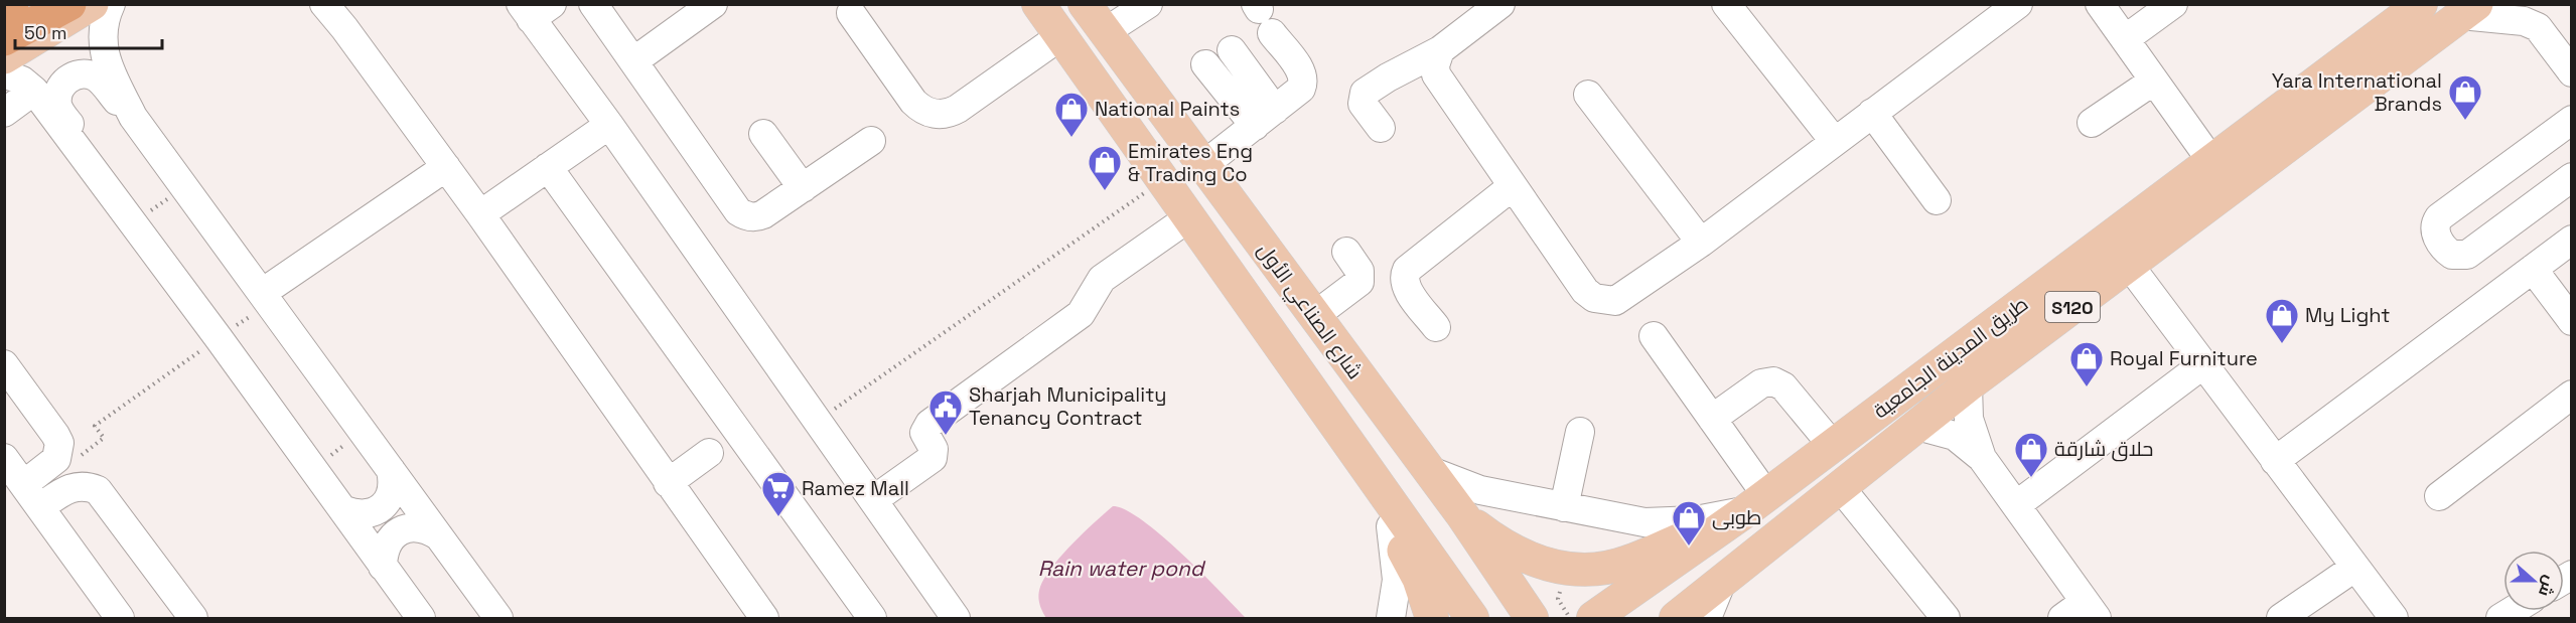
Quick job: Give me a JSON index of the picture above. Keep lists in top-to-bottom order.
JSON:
{
  "streets": {
    "main road": ["S120", "شارع الصناعي الأول", "طريق المدينة الجامعية"]
  },
  "water": ["Rain water pond"],
  "places": {
    "shop": [
      "Yara International Brands",
      "National Paints",
      "Emirates Eng & Trading Co",
      "My Light",
      "Royal Furniture",
      "حلاق شارقة",
      "طوبى"
    ],
    "public building": ["Sharjah Municipality Tenancy Contract"],
    "supermarket": ["Ramez Mall"]
  },
  "scale_bar": "50 m",
  "north": "right"
}
